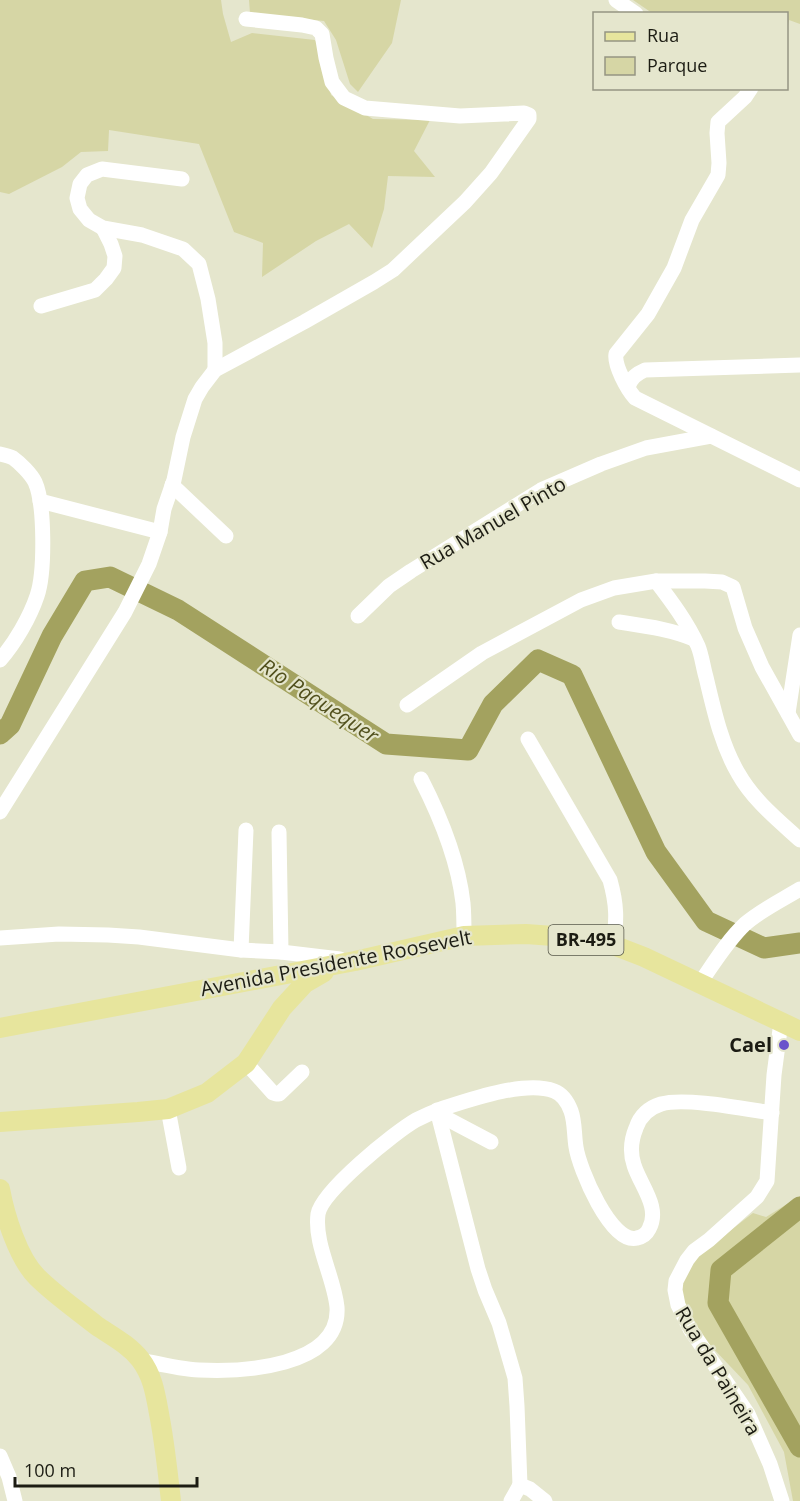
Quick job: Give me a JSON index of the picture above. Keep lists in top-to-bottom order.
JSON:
{
  "streets": {
    "main road": ["BR-495", "Avenida Presidente Roosevelt"],
    "street": ["Rua Manuel Pinto", "Rua da Paineira"]
  },
  "crossings": [
    ["BR-495", "Avenida Presidente Roosevelt"],
    ["Avenida Presidente Roosevelt", "Rua da Paineira"]
  ],
  "water": ["Rio Paquequer"],
  "places": ["Cael"],
  "legend": ["Rua", "Parque"],
  "scale_bar": "100 m"
}
